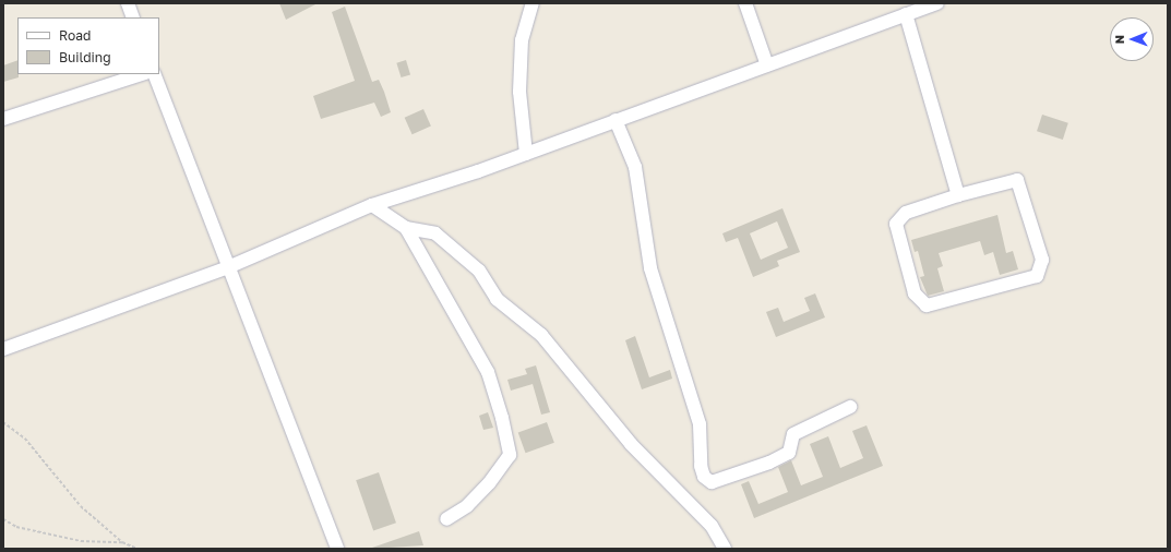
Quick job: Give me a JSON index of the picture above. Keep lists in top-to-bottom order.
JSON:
{
  "legend": ["Road", "Building"],
  "north": "left"
}
